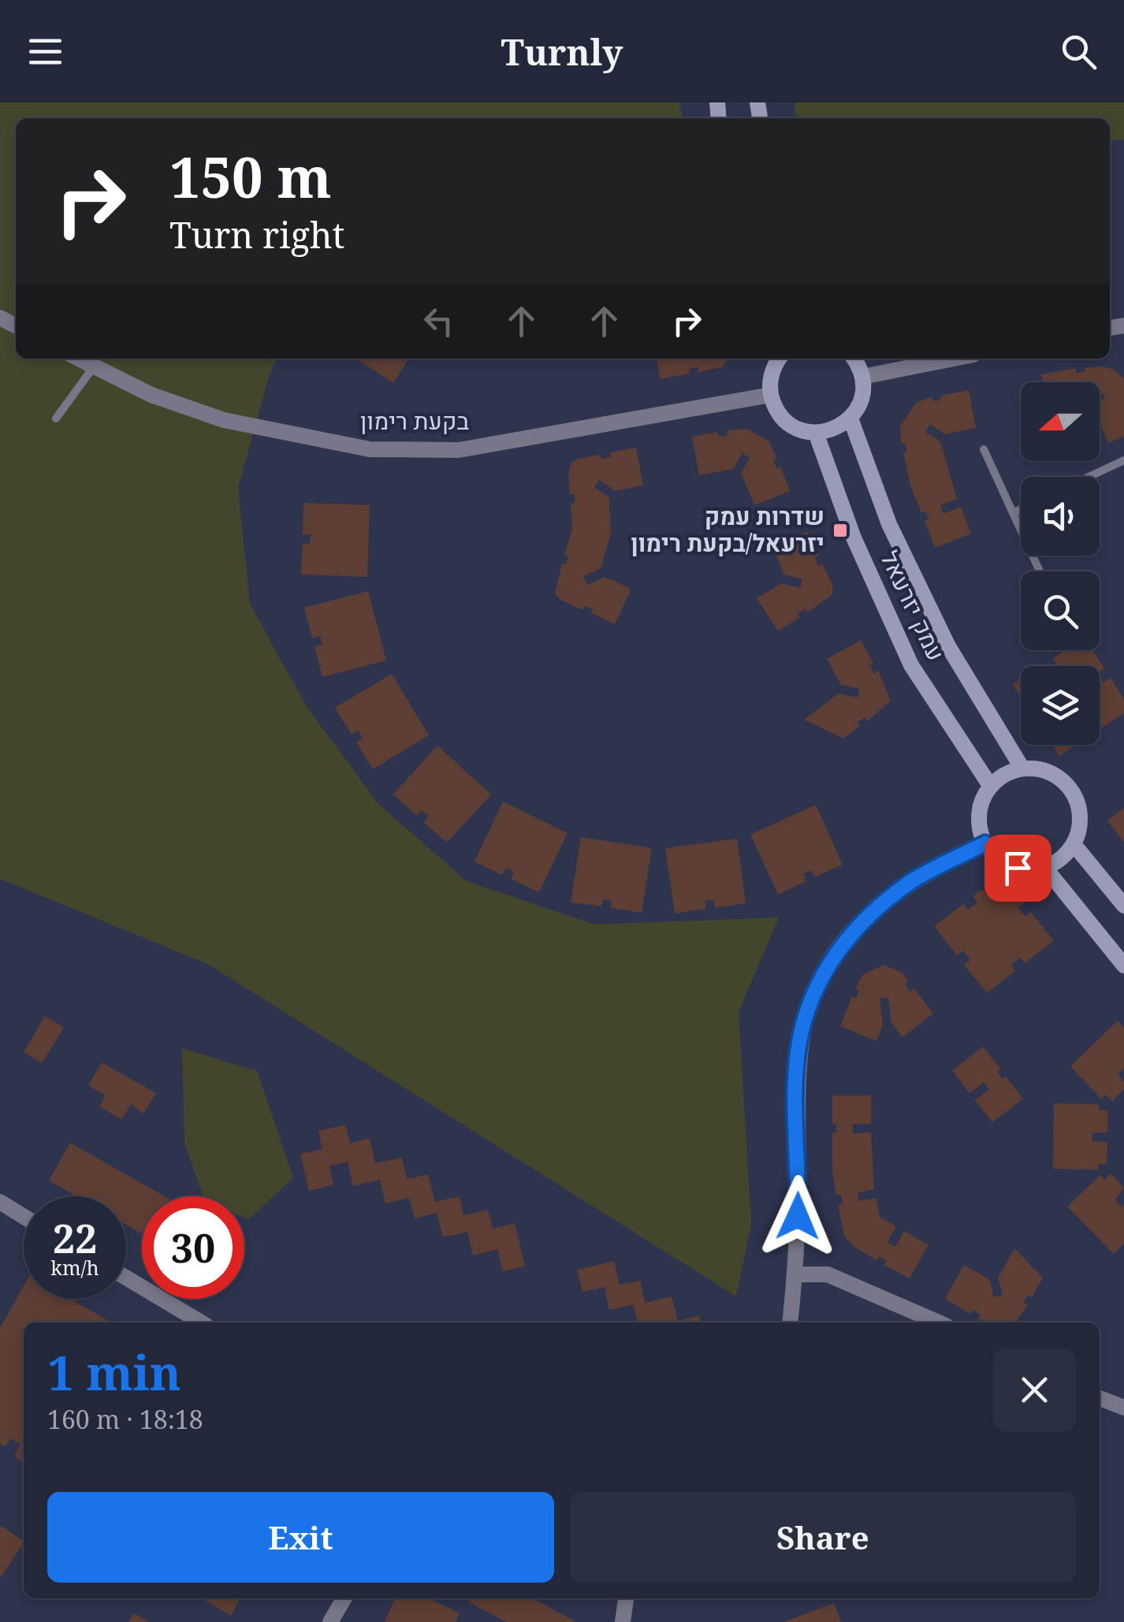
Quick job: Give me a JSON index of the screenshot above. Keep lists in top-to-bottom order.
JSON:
{
  "streets": {
    "main road": ["עמק יזרעאל"],
    "street": ["בקעת רימון"]
  },
  "places": {
    "transit": ["שדרות עמק יזרעאל/בקעת רימון"]
  },
  "north": "left",
  "page": {
    "header": "Turnly",
    "turn": ["150 m", "Turn right"],
    "speed": "22 km/h",
    "limit": "30",
    "heading": ["1 min", "160 m · 18:18"],
    "buttons": ["Exit", "Share"]
  }
}
